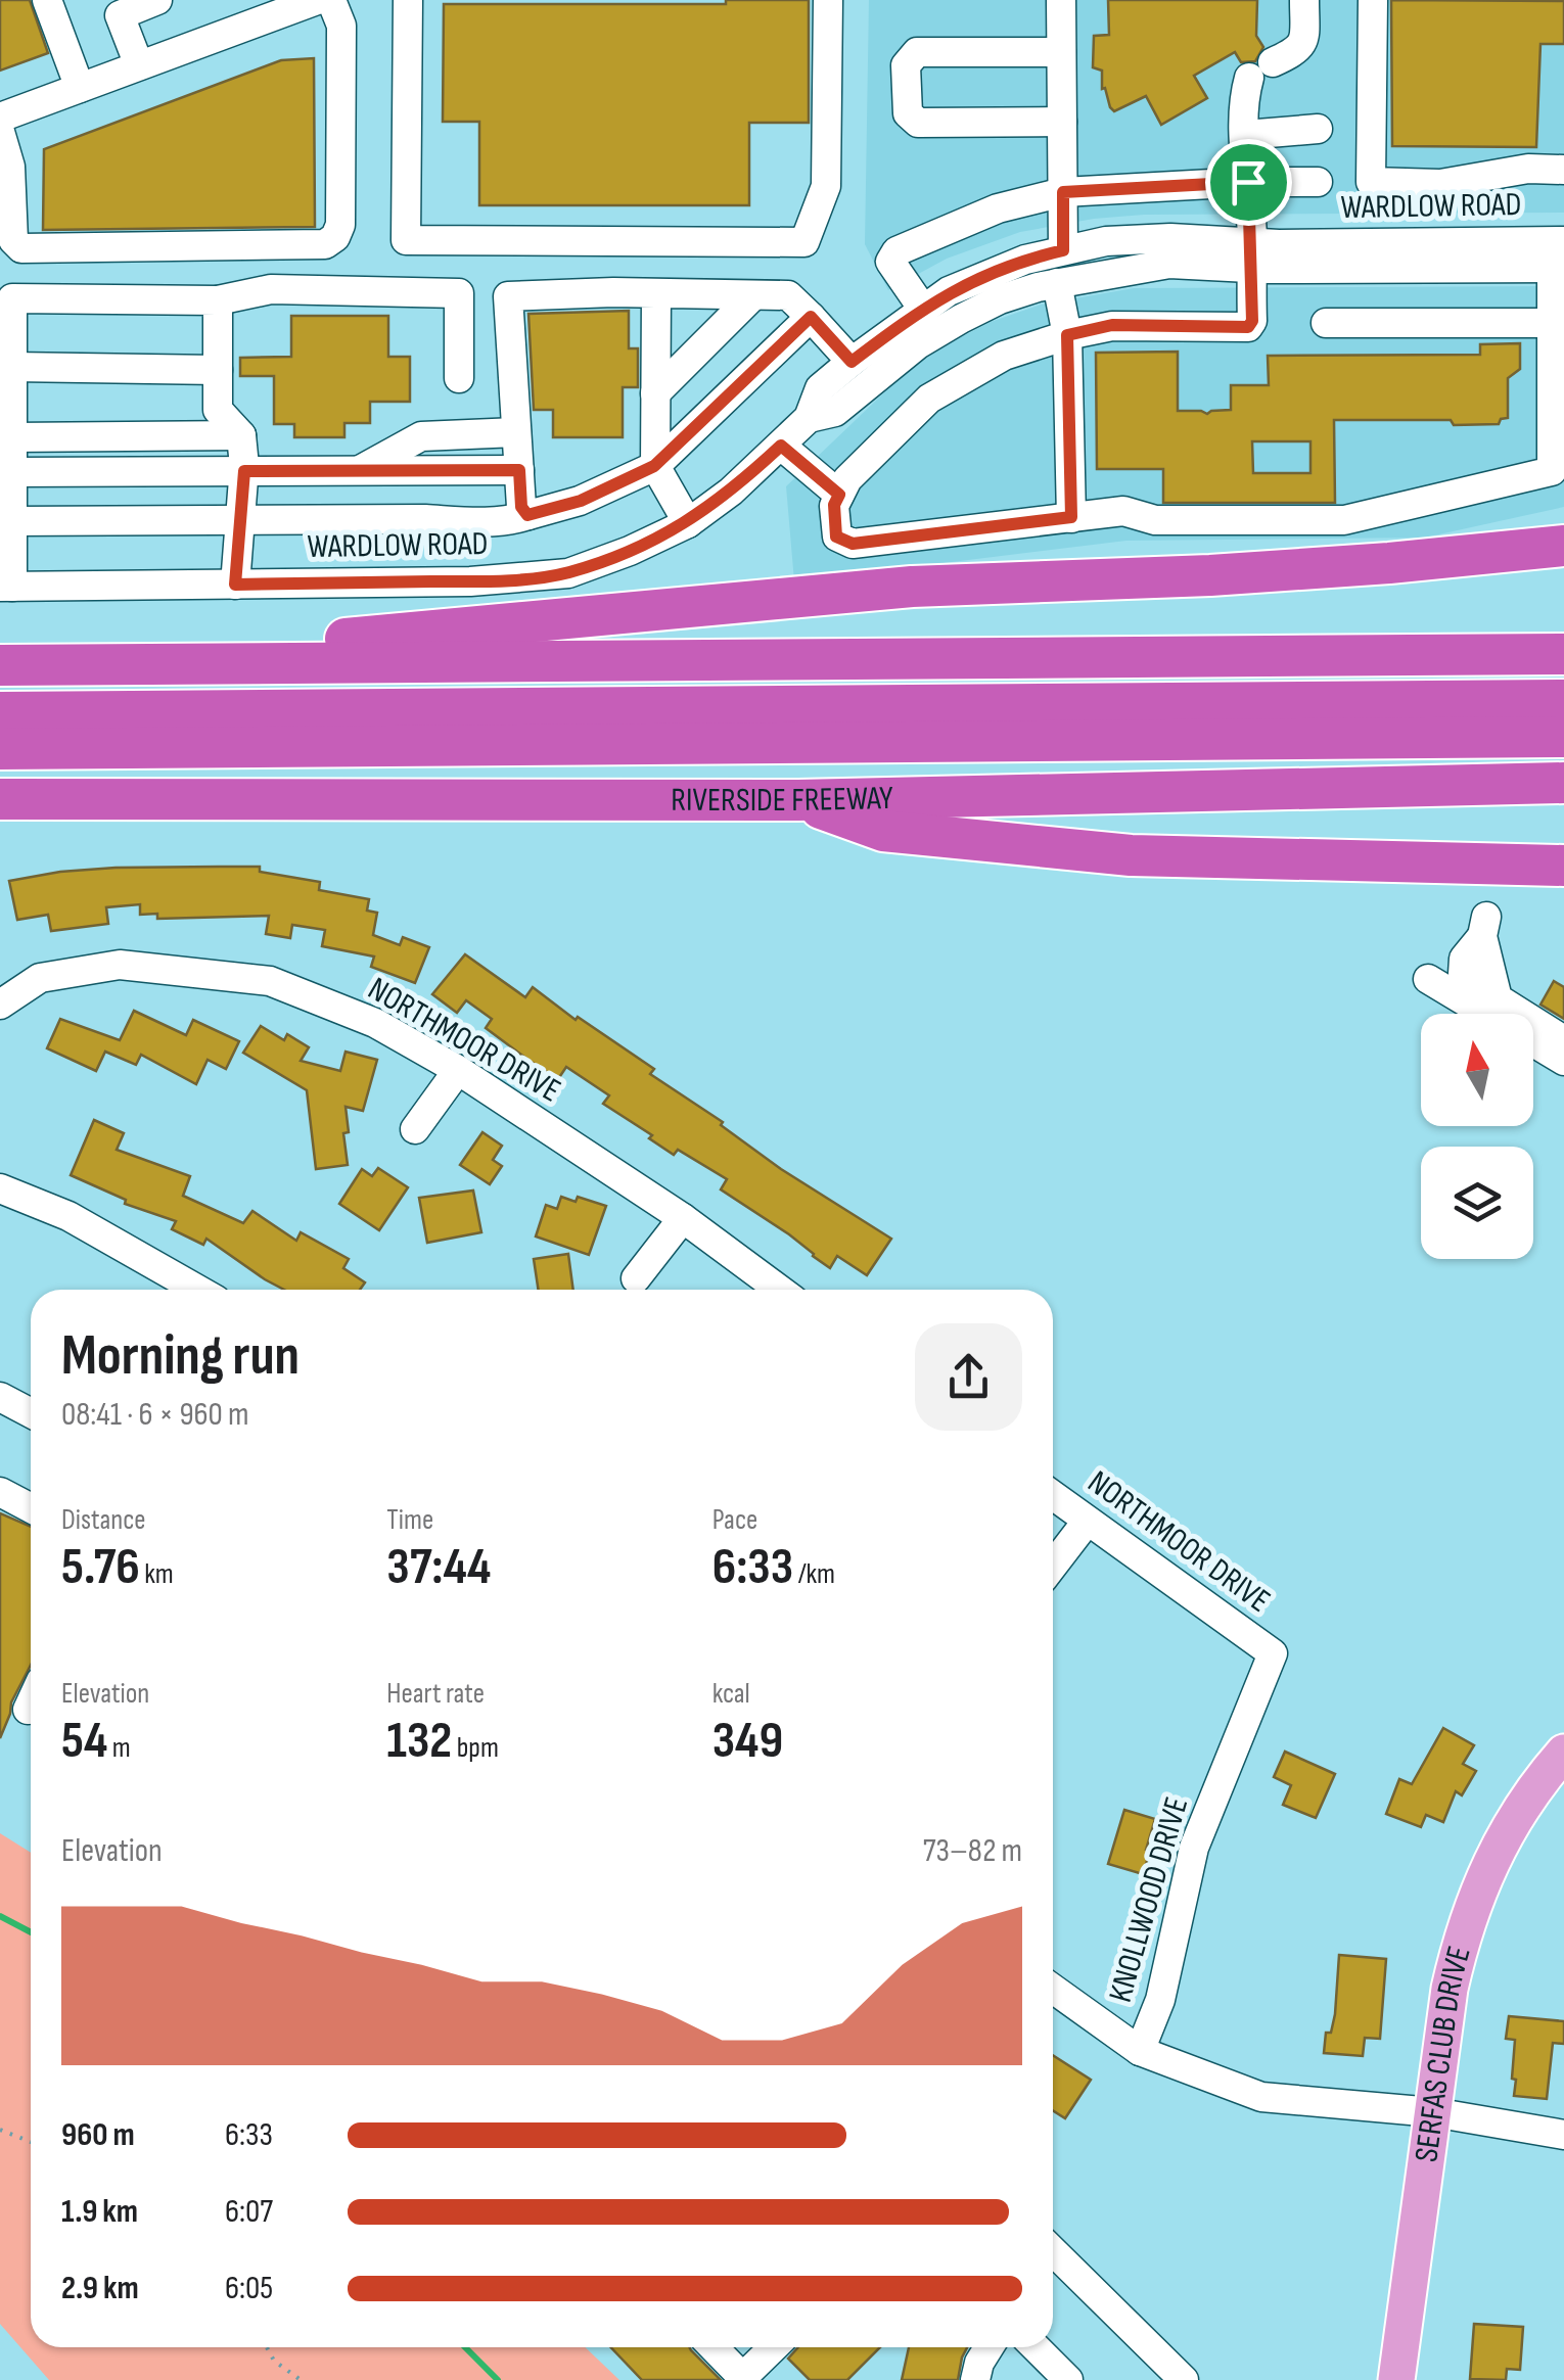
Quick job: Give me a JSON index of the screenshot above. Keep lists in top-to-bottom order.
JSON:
{
  "streets": {
    "highway": ["RIVERSIDE FREEWAY"],
    "main road": ["SERFAS CLUB DRIVE"],
    "street": ["WARDLOW ROAD", "NORTHMOOR DRIVE", "KNOLLWOOD DRIVE"]
  },
  "crossings": [
    ["NORTHMOOR DRIVE", "KNOLLWOOD DRIVE"]
  ],
  "north": "top",
  "page": {
    "heading": ["Morning run", "08:41 · 6 × 960 m"],
    "stats": [
      ["Distance", "5.76 km"],
      ["Time", "37:44"],
      ["Pace", "6:33 /km"],
      ["Elevation", "54 m"],
      ["Heart rate", "132 bpm"],
      ["kcal", "349"]
    ],
    "chart": ["Elevation", "73–82 m"],
    "list": [
      {
        "name": "960 m",
        "note": "6:33"
      },
      {
        "name": "1.9 km",
        "note": "6:07"
      },
      {
        "name": "2.9 km",
        "note": "6:05"
      }
    ]
  }
}
